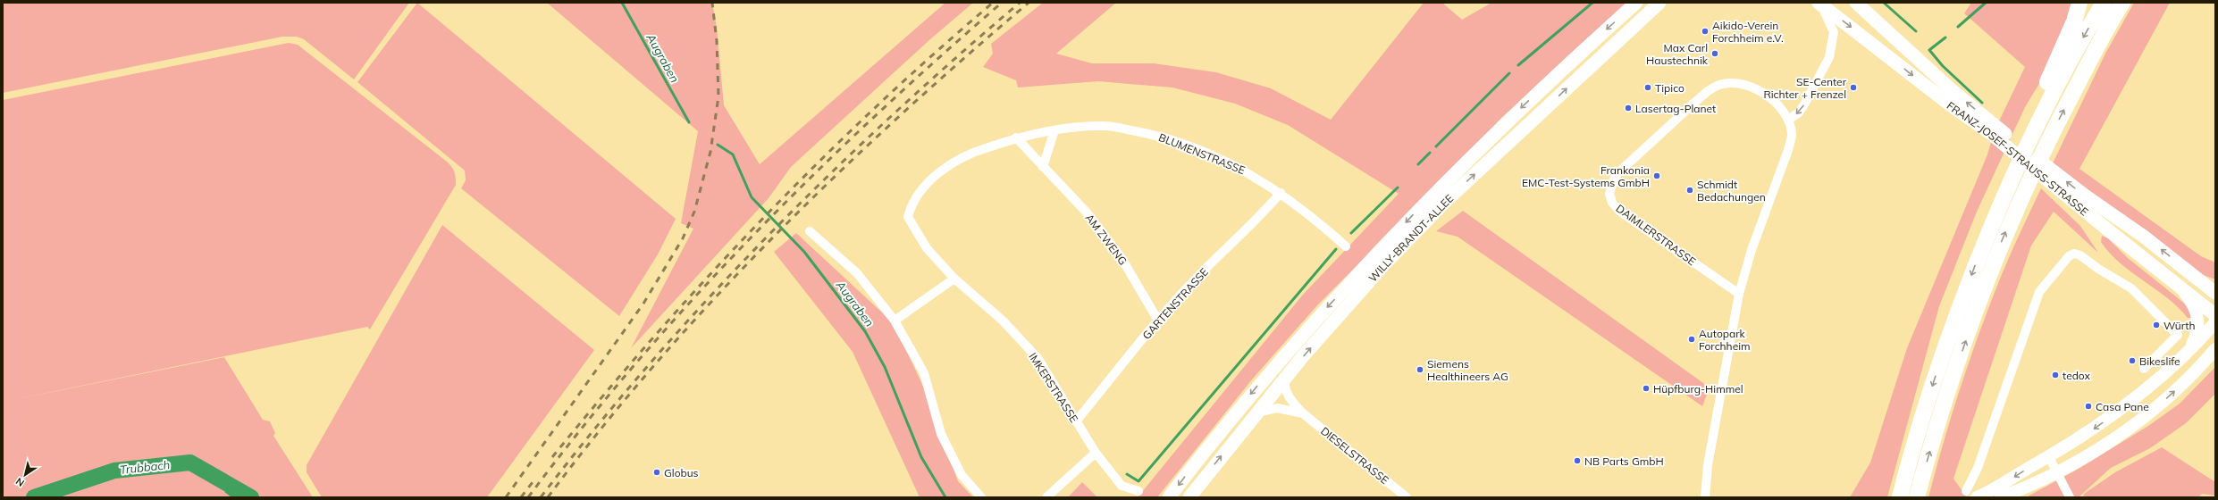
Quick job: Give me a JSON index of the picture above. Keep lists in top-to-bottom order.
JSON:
{
  "streets": {
    "main road": ["FRANZ-JOSEF-STRAUSS-STRASSE", "WILLY-BRANDT-ALLEE"],
    "street": [
      "BLUMENSTRASSE",
      "DAIMLERSTRASSE",
      "AM ZWENG",
      "GARTENSTRASSE",
      "IMKERSTRASSE",
      "DIESELSTRASSE"
    ]
  },
  "crossings": [
    ["BLUMENSTRASSE", "AM ZWENG"],
    ["BLUMENSTRASSE", "GARTENSTRASSE"],
    ["BLUMENSTRASSE", "IMKERSTRASSE"],
    ["WILLY-BRANDT-ALLEE", "DIESELSTRASSE"],
    ["AM ZWENG", "GARTENSTRASSE"],
    ["GARTENSTRASSE", "IMKERSTRASSE"]
  ],
  "water": ["Augraben", "Trubbach"],
  "places": [
    "Aikido-Verein Forchheim e.V.",
    "Max Carl Haustechnik",
    "Tipico",
    "SE-Center Richter + Frenzel",
    "Lasertag-Planet",
    "Frankonia EMC-Test-Systems GmbH",
    "Schmidt Bedachungen",
    "Würth",
    "Autopark Forchheim",
    "Bikeslife",
    "Siemens Healthineers AG",
    "tedox",
    "Hüpfburg-Himmel",
    "Casa Pane",
    "NB Parts GmbH",
    "Globus"
  ],
  "north": "bottom left"
}
